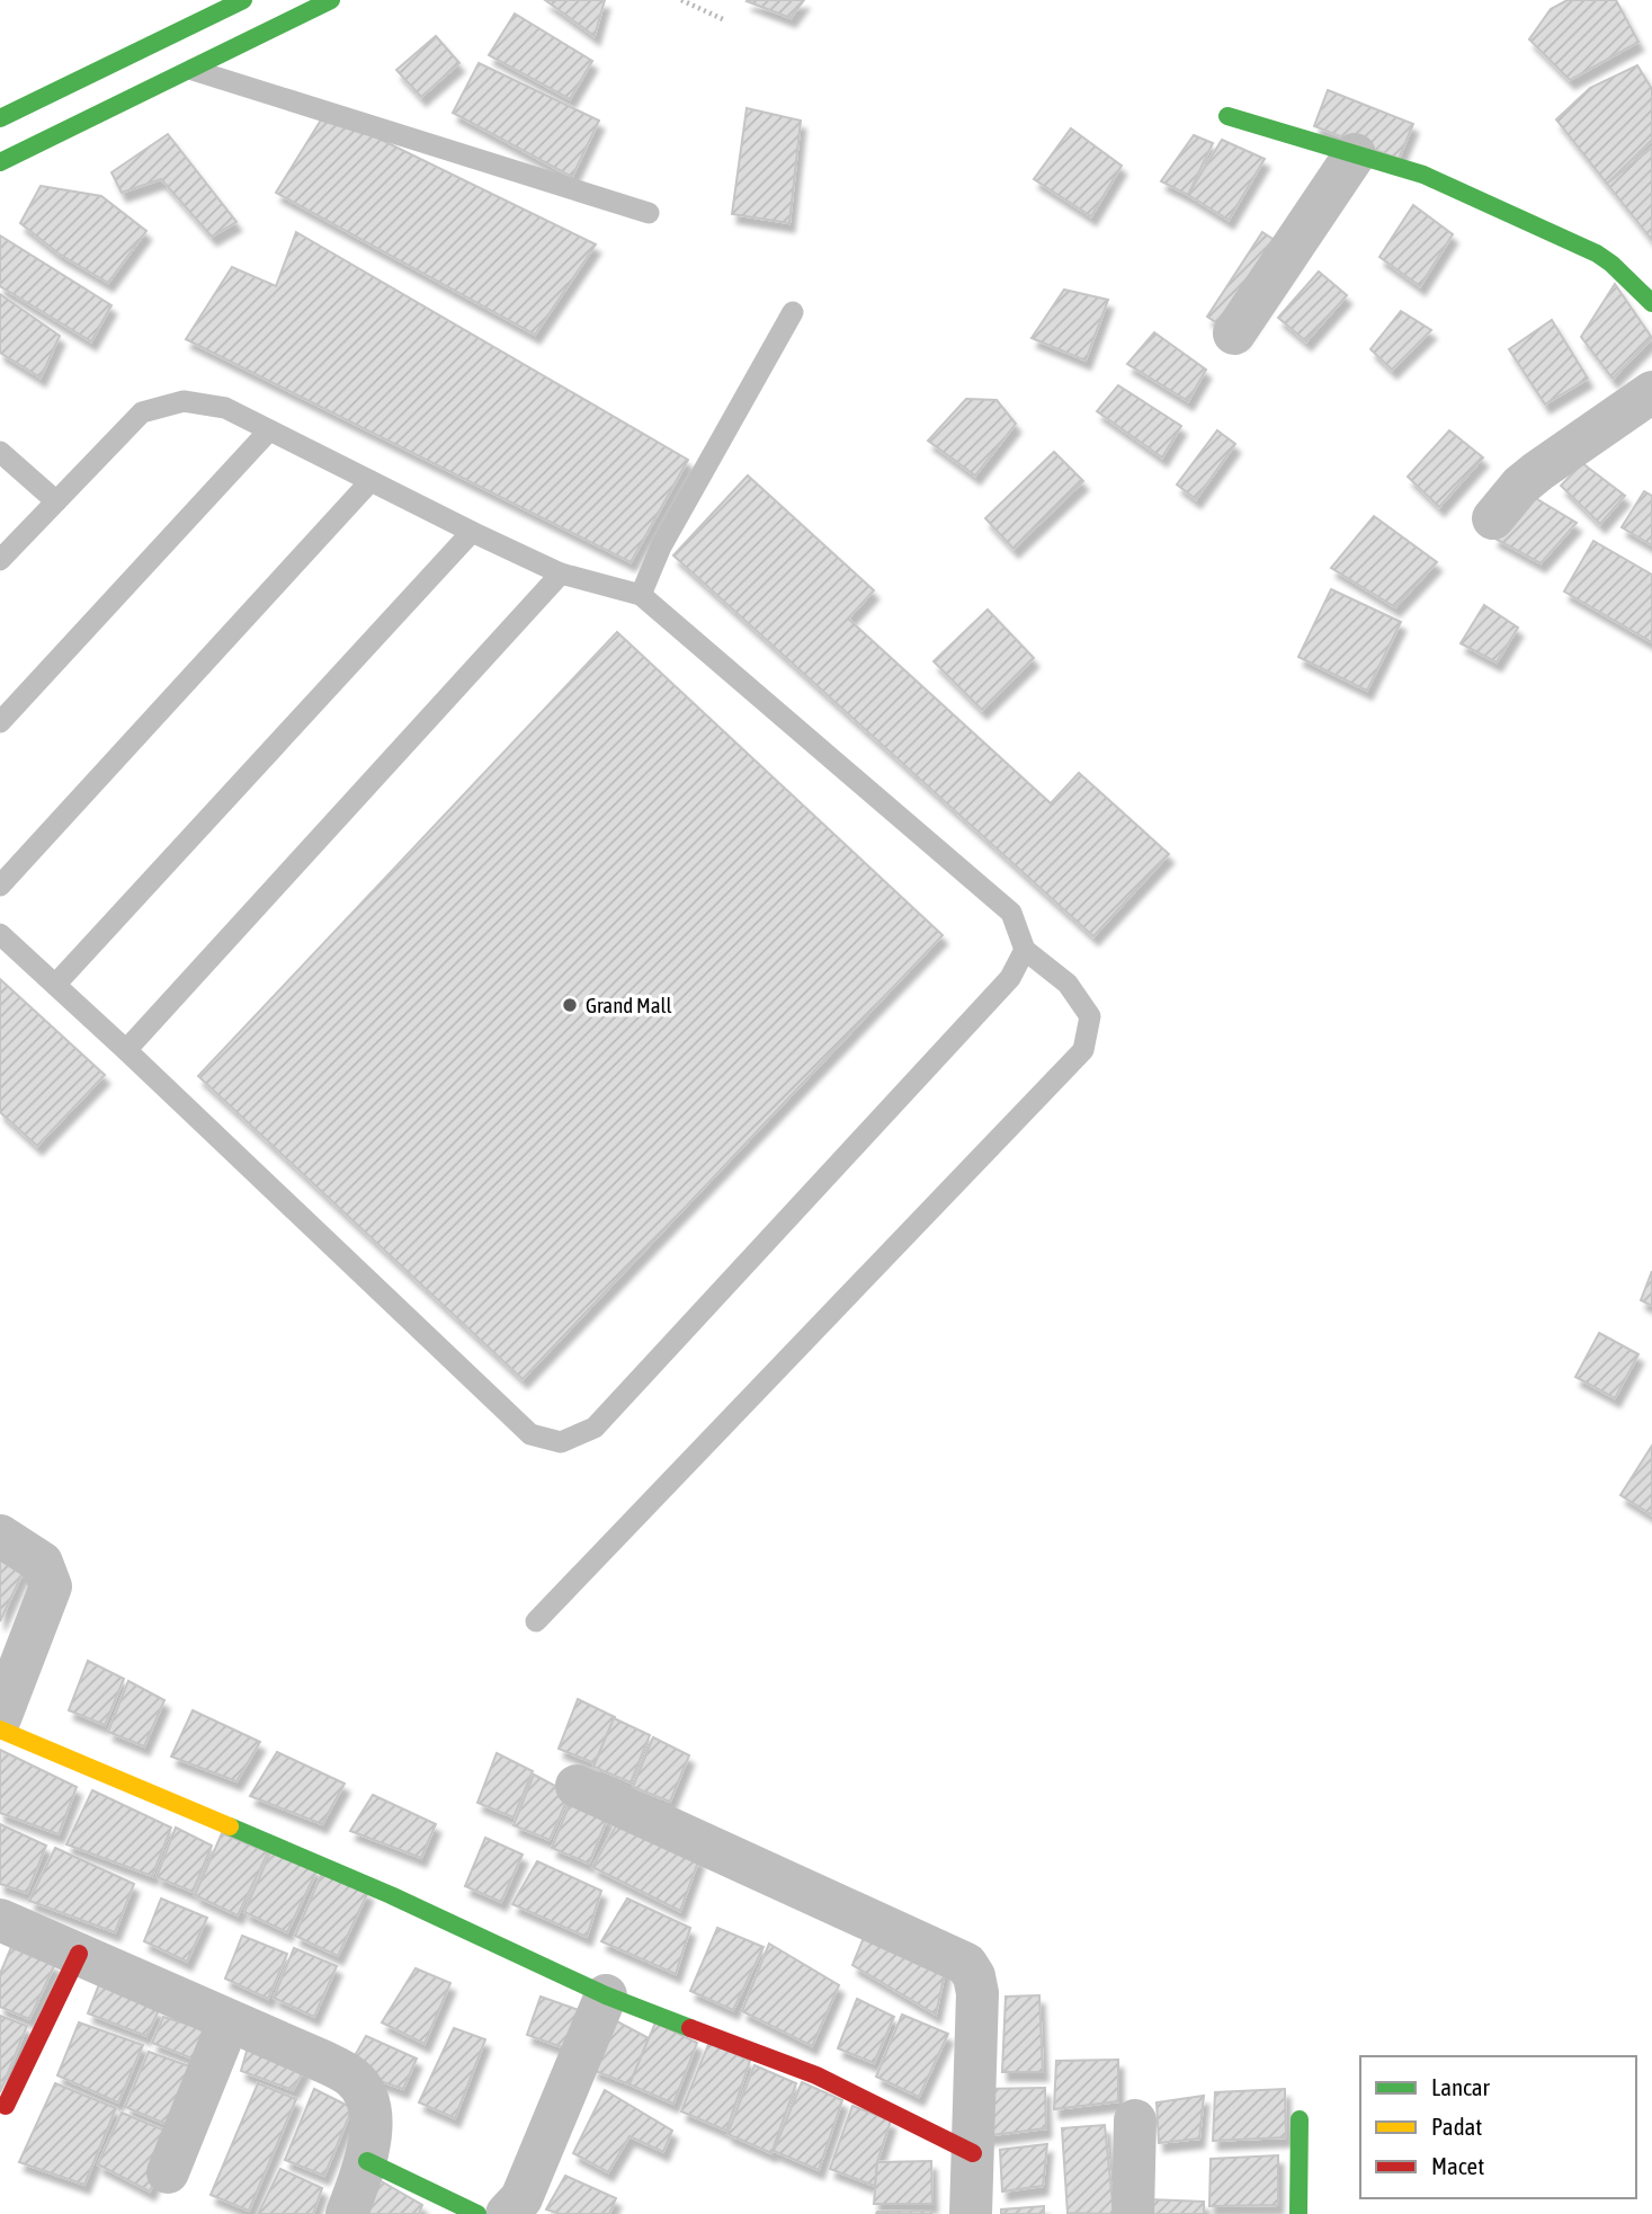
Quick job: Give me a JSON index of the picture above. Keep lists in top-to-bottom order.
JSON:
{
  "places": ["Grand Mall"],
  "legend": ["Lancar", "Padat", "Macet"]
}
